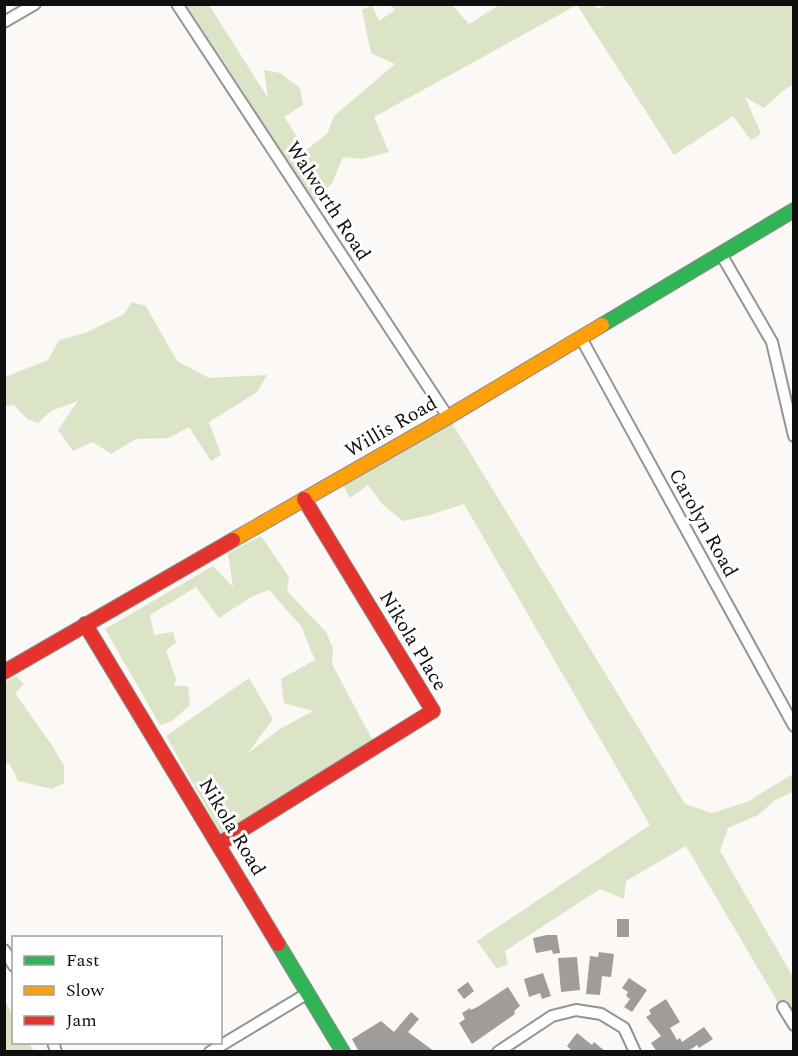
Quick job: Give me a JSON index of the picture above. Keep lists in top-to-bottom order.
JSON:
{
  "streets": {
    "street": [
      "Walworth Road",
      "Willis Road",
      "Carolyn Road",
      "Nikola Place",
      "Nikola Road"
    ]
  },
  "crossings": [
    ["Walworth Road", "Willis Road"],
    ["Willis Road", "Carolyn Road"],
    ["Willis Road", "Nikola Place"],
    ["Willis Road", "Nikola Road"],
    ["Nikola Place", "Nikola Road"]
  ],
  "legend": ["Fast", "Slow", "Jam"]
}
